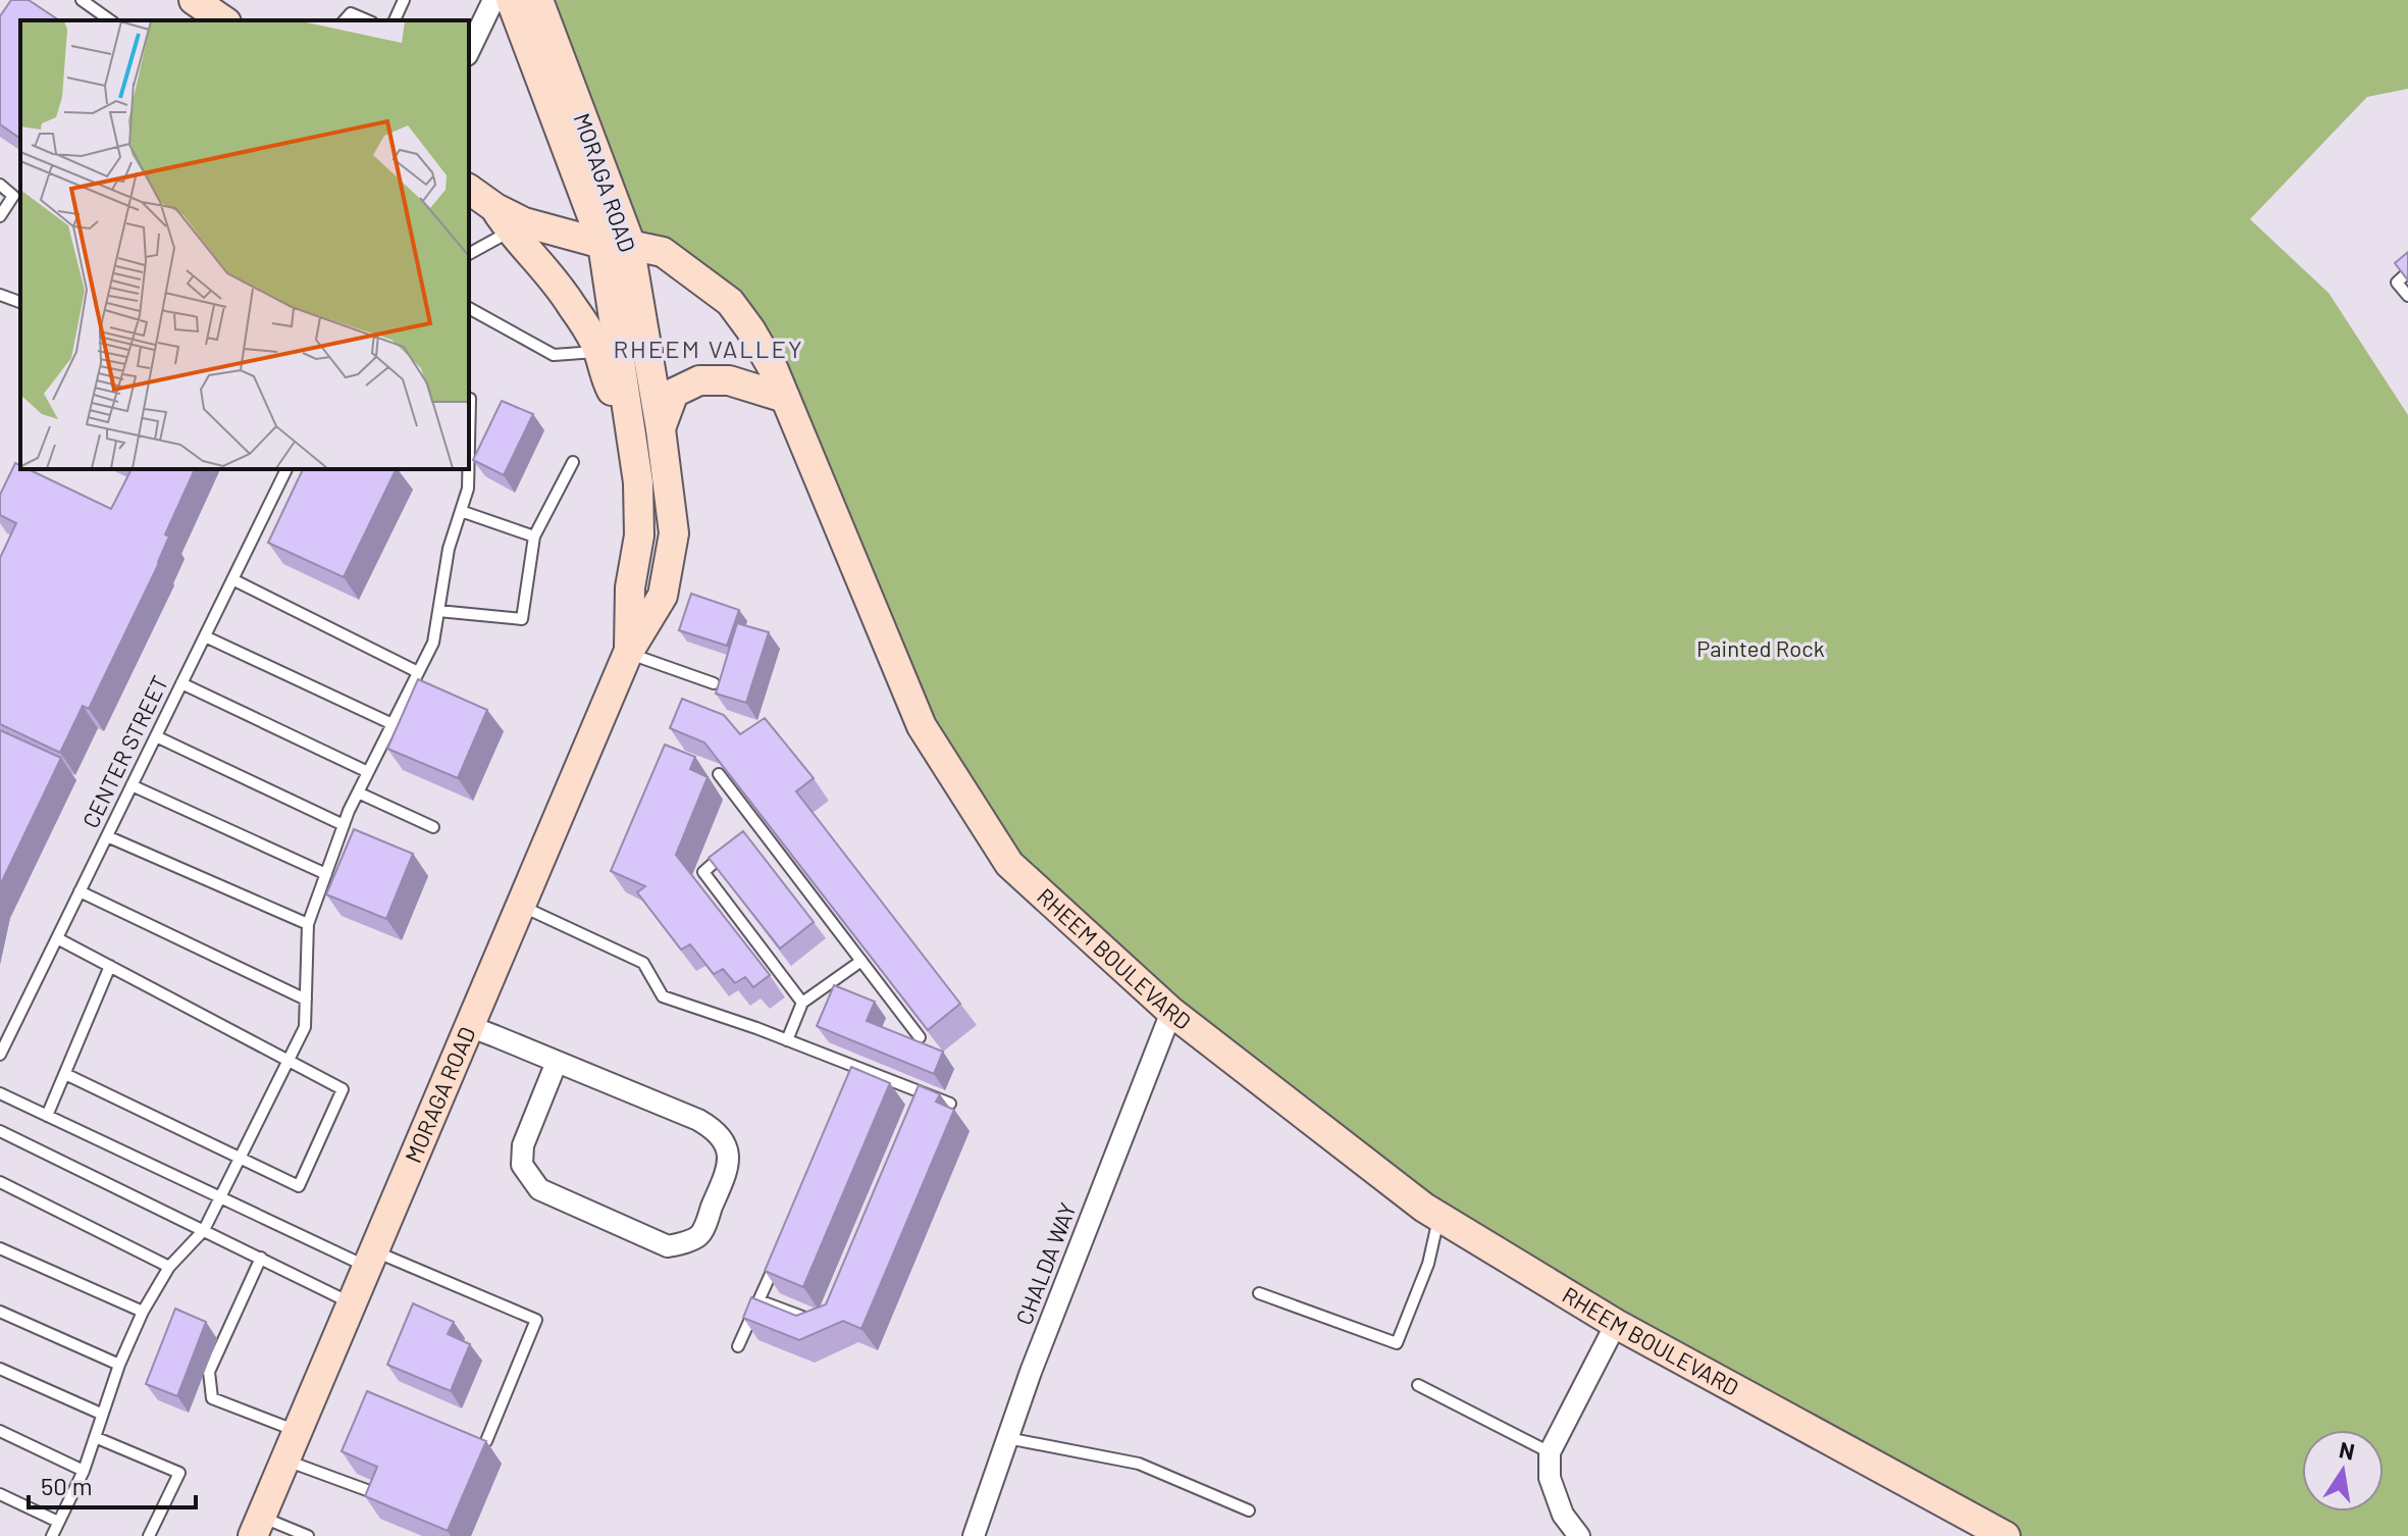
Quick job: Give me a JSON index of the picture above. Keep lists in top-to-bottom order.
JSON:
{
  "streets": {
    "main road": ["MORAGA ROAD", "RHEEM BOULEVARD"],
    "street": ["CHALDA WAY"],
    "lane": ["CENTER STREET"]
  },
  "crossings": [
    ["MORAGA ROAD", "RHEEM BOULEVARD"],
    ["RHEEM BOULEVARD", "CHALDA WAY"]
  ],
  "districts": ["RHEEM VALLEY"],
  "parks": ["Painted Rock"],
  "scale_bar": "50 m",
  "north": "top"
}
